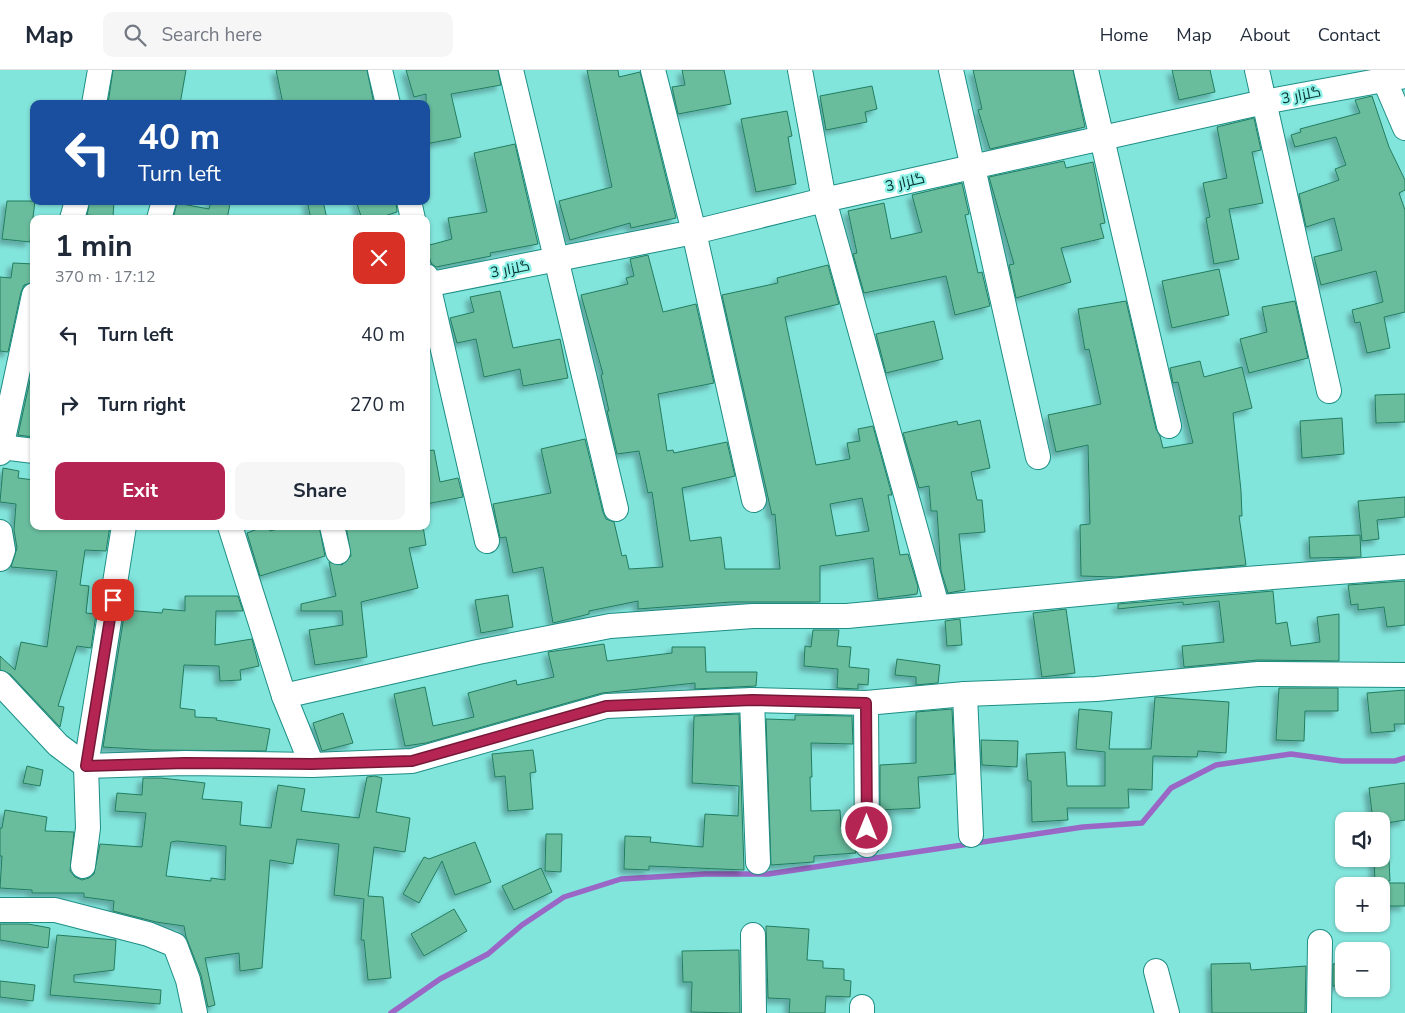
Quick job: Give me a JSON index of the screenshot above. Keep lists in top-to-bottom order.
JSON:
{
  "streets": {
    "street": ["گلزار 3"]
  },
  "page": {
    "header": "Map",
    "search": "Search here",
    "nav": [
      "Home",
      "Map",
      "About",
      "Contact"
    ],
    "turn": ["40 m", "Turn left"],
    "heading": ["1 min", "370 m · 17:12"],
    "list": [
      {
        "name": "Turn left",
        "value": "40 m"
      },
      {
        "name": "Turn right",
        "value": "270 m"
      }
    ],
    "buttons": ["Exit", "Share"],
    "map_buttons": ["+", "−"]
  }
}
